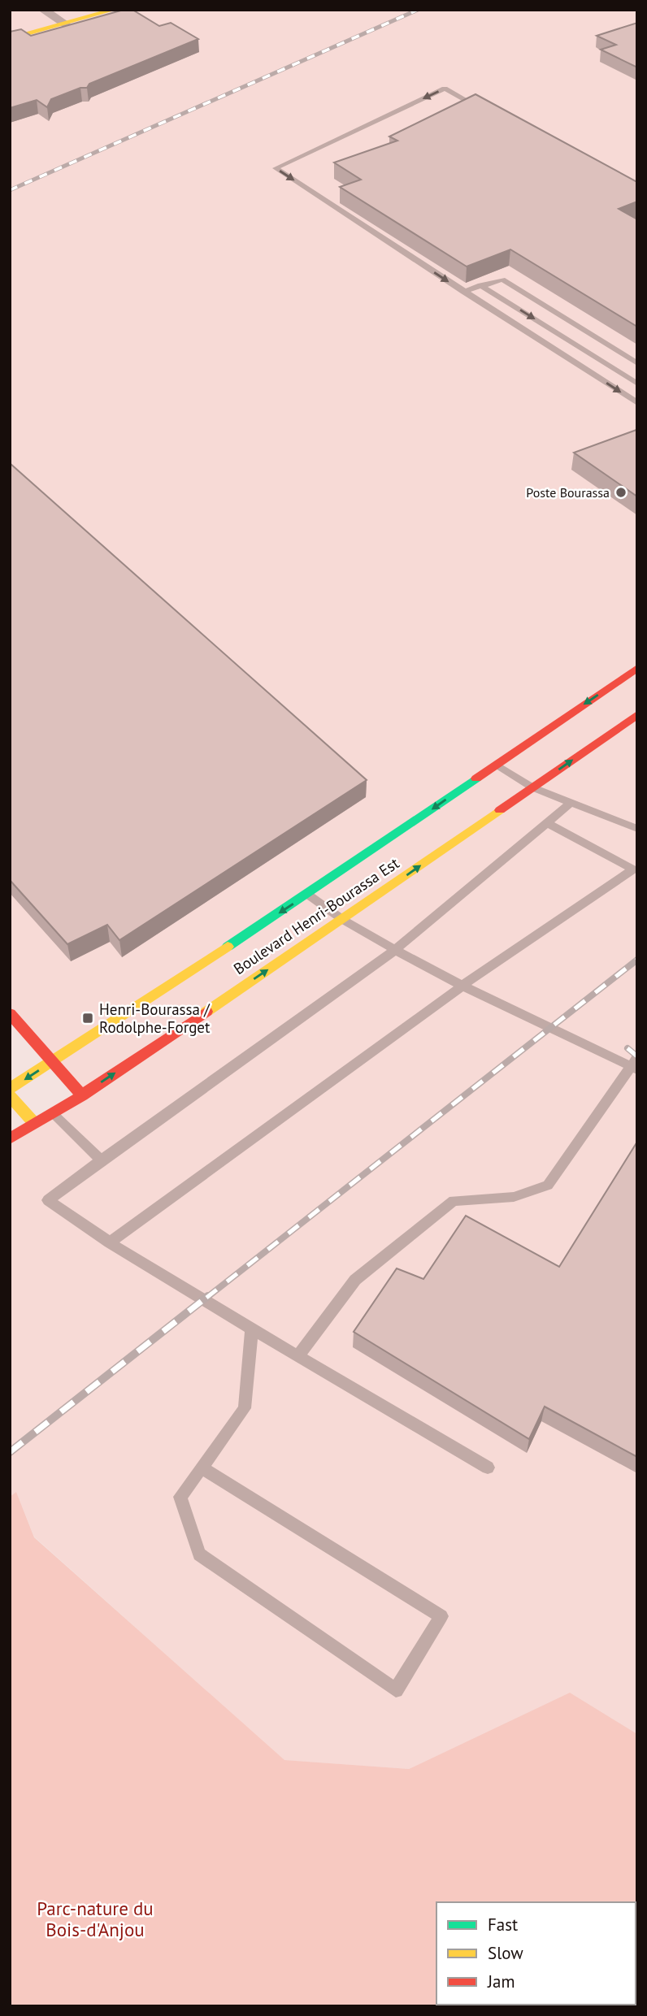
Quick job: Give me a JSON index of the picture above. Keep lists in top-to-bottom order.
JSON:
{
  "streets": {
    "main road": ["Boulevard Henri-Bourassa Est"]
  },
  "parks": ["Parc-nature du Bois-d'Anjou"],
  "places": {
    "other": ["Poste Bourassa"],
    "transit": ["Henri-Bourassa / Rodolphe-Forget"]
  },
  "legend": ["Fast", "Slow", "Jam"]
}
